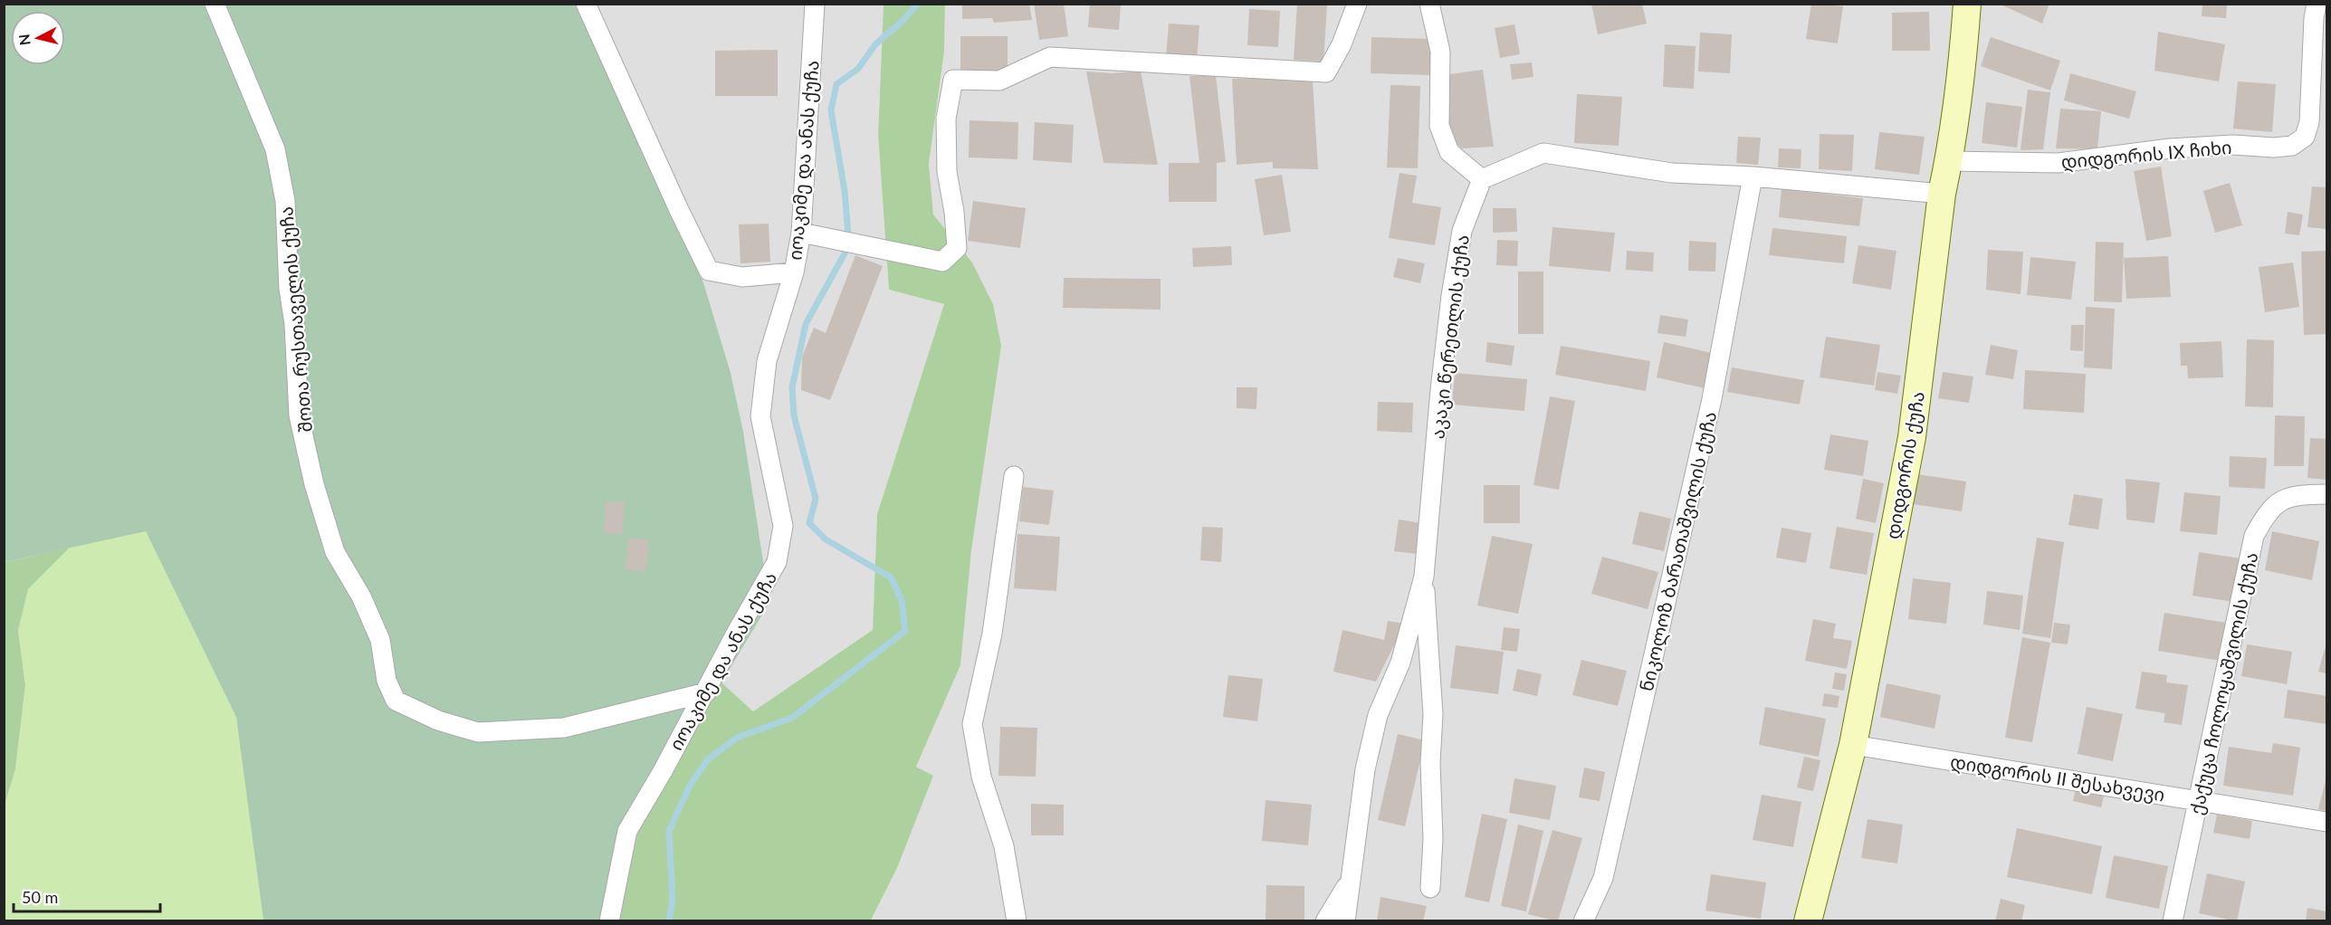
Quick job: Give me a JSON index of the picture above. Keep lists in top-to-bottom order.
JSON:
{
  "streets": {
    "street": [
      "დიდგორის IX ჩიხი",
      "იოაკიმე და ანას ქუჩა",
      "შოთა რუსთაველის ქუჩა",
      "აკაკი წერეთლის ქუჩა",
      "დიდგორის ქუჩა",
      "ნიკოლოზ ბარათაშვილის ქუჩა",
      "ქაქუცა ჩოლოყაშვილის ქუჩა",
      "დიდგორის II შესახვევი"
    ]
  },
  "crossings": [
    ["დიდგორის IX ჩიხი", "დიდგორის ქუჩა"],
    ["იოაკიმე და ანას ქუჩა", "შოთა რუსთაველის ქუჩა"],
    ["დიდგორის ქუჩა", "დიდგორის II შესახვევი"],
    ["ქაქუცა ჩოლოყაშვილის ქუჩა", "დიდგორის II შესახვევი"]
  ],
  "scale_bar": "50 m",
  "north": "left"
}
